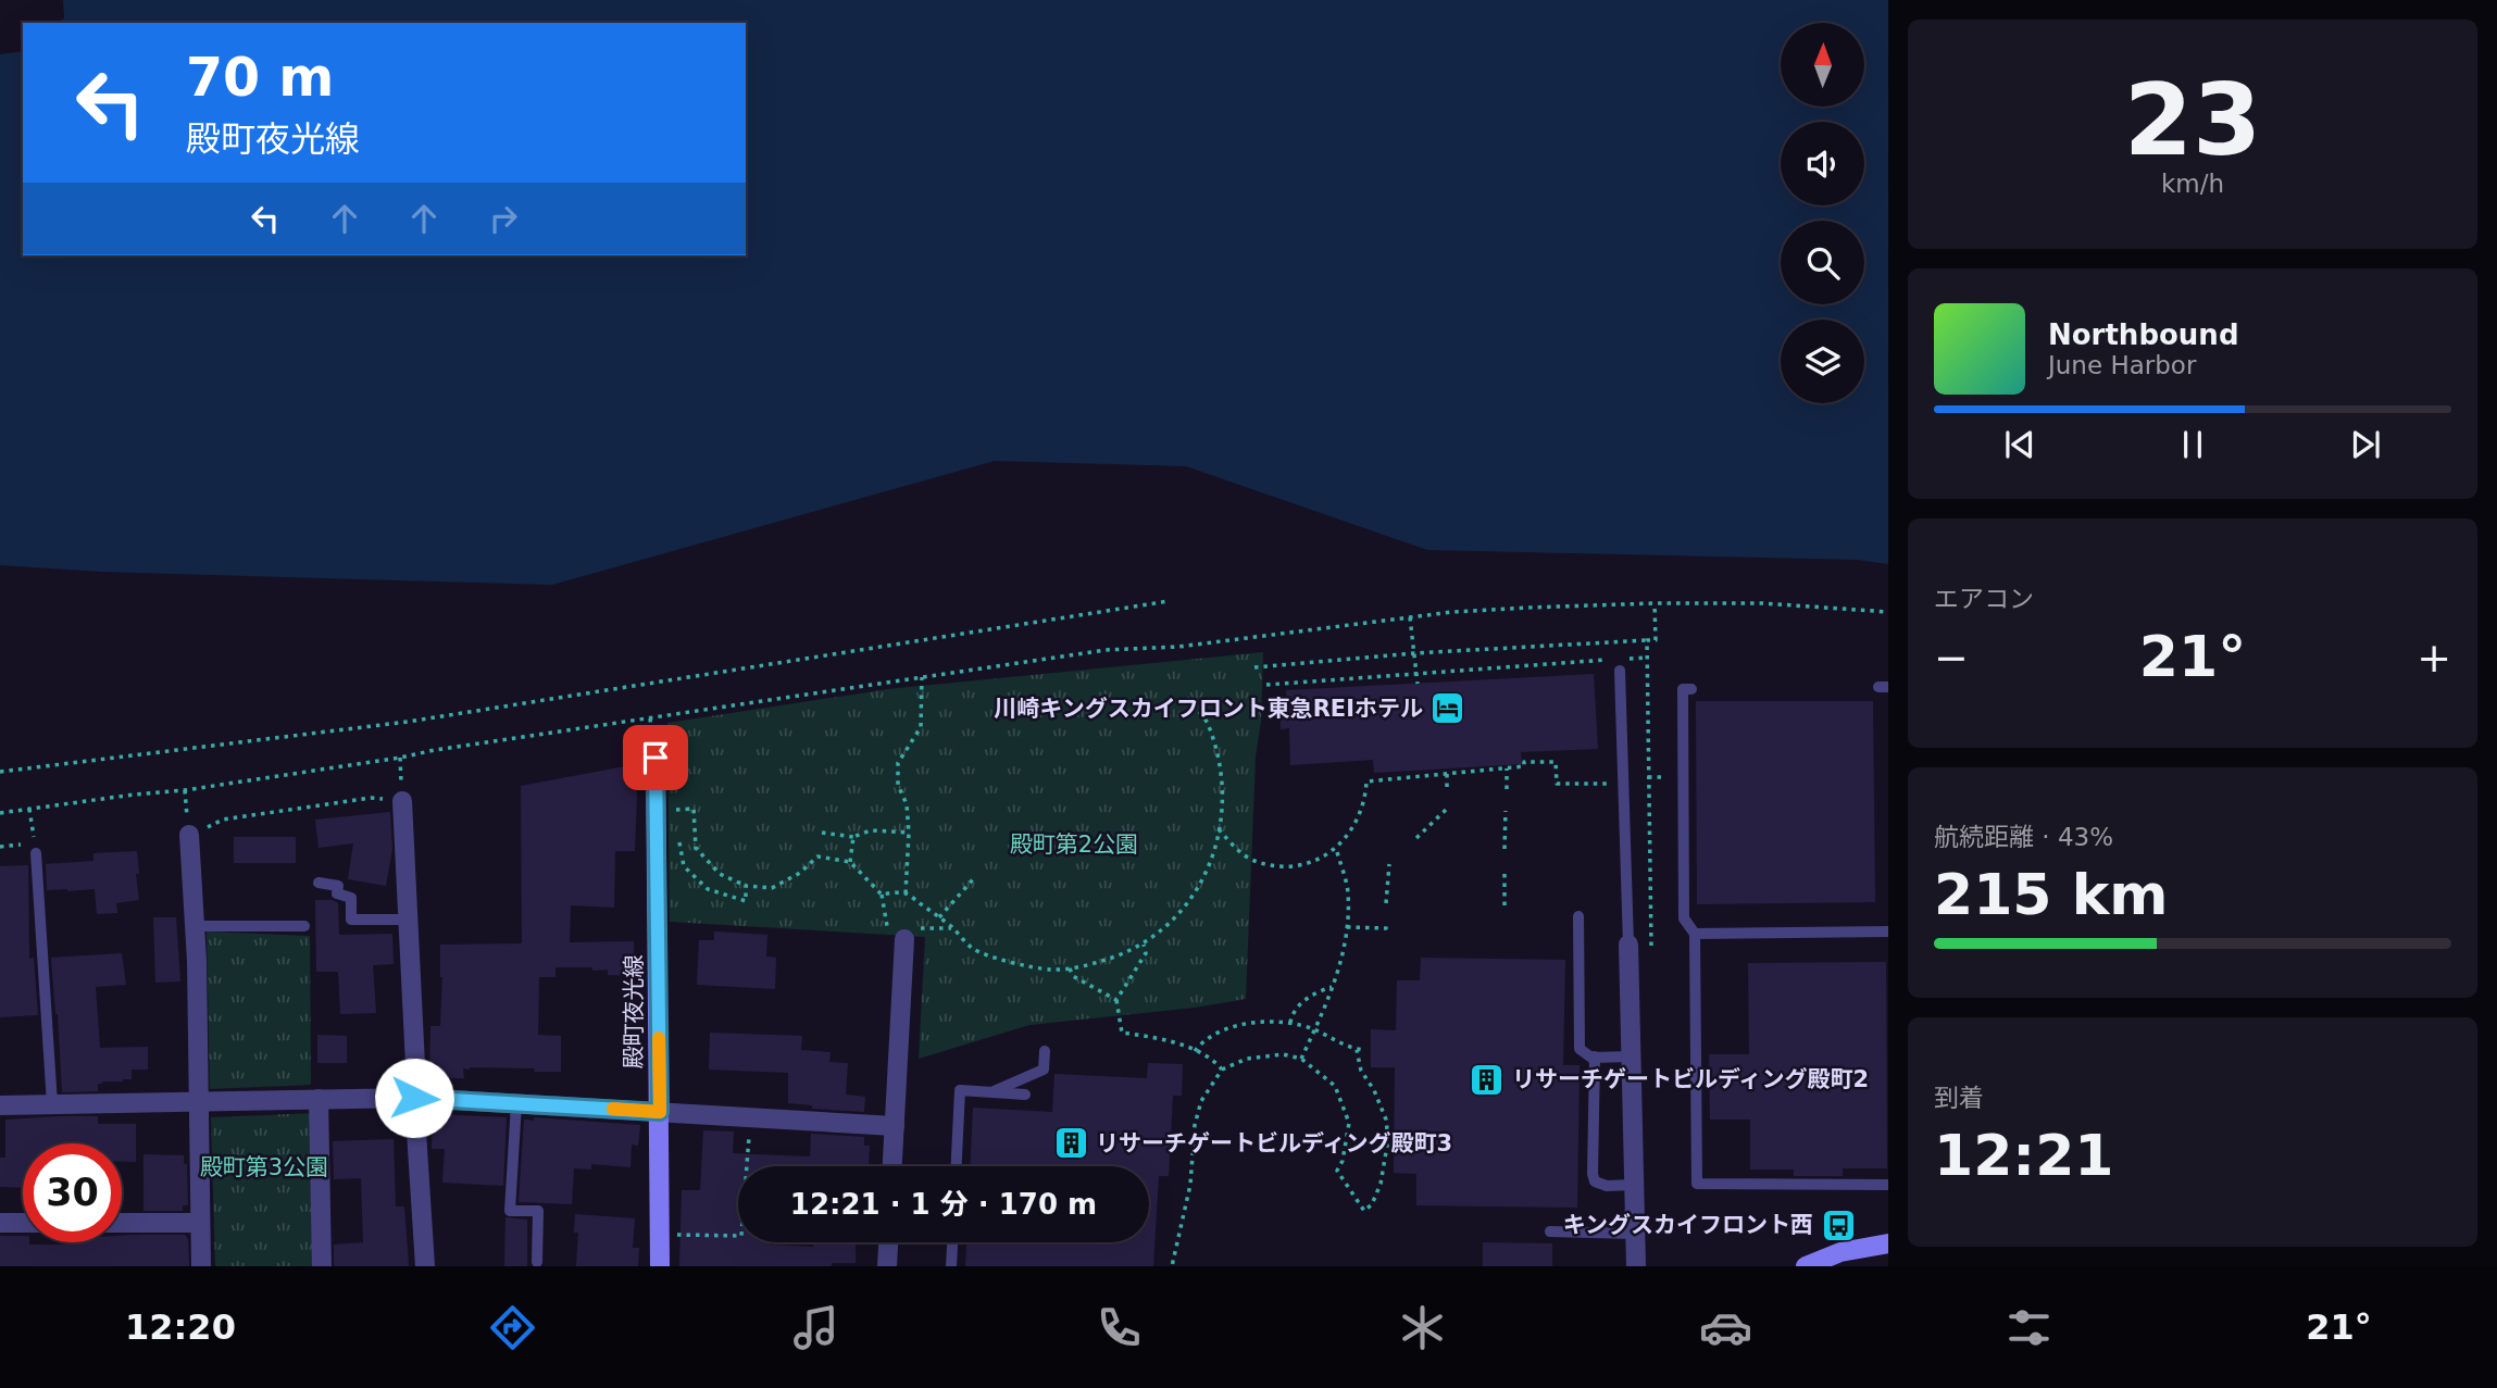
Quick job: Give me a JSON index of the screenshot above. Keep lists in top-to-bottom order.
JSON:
{
  "streets": {
    "street": ["殿町夜光線"]
  },
  "parks": ["殿町第2公園", "殿町第3公園"],
  "places": {
    "hotel": ["川崎キングスカイフロント東急REIホテル"],
    "building": ["リサーチゲートビルディング殿町2", "リサーチゲートビルディング殿町3"],
    "bus stop": ["キングスカイフロント西"]
  },
  "north": "top",
  "page": {
    "tile": [
      ["23", "km/h"],
      "エアコン",
      ["航続距離 · 43%", "215 km"],
      ["到着", "12:21"]
    ],
    "turn": ["70 m", "殿町夜光線"],
    "song": ["Northbound", "June Harbor"],
    "heat": ["−", "21°", "+"],
    "limit": "30",
    "trip": "12:21 · 1 分 · 170 m",
    "tabs": ["12:20", "21°"]
  }
}
